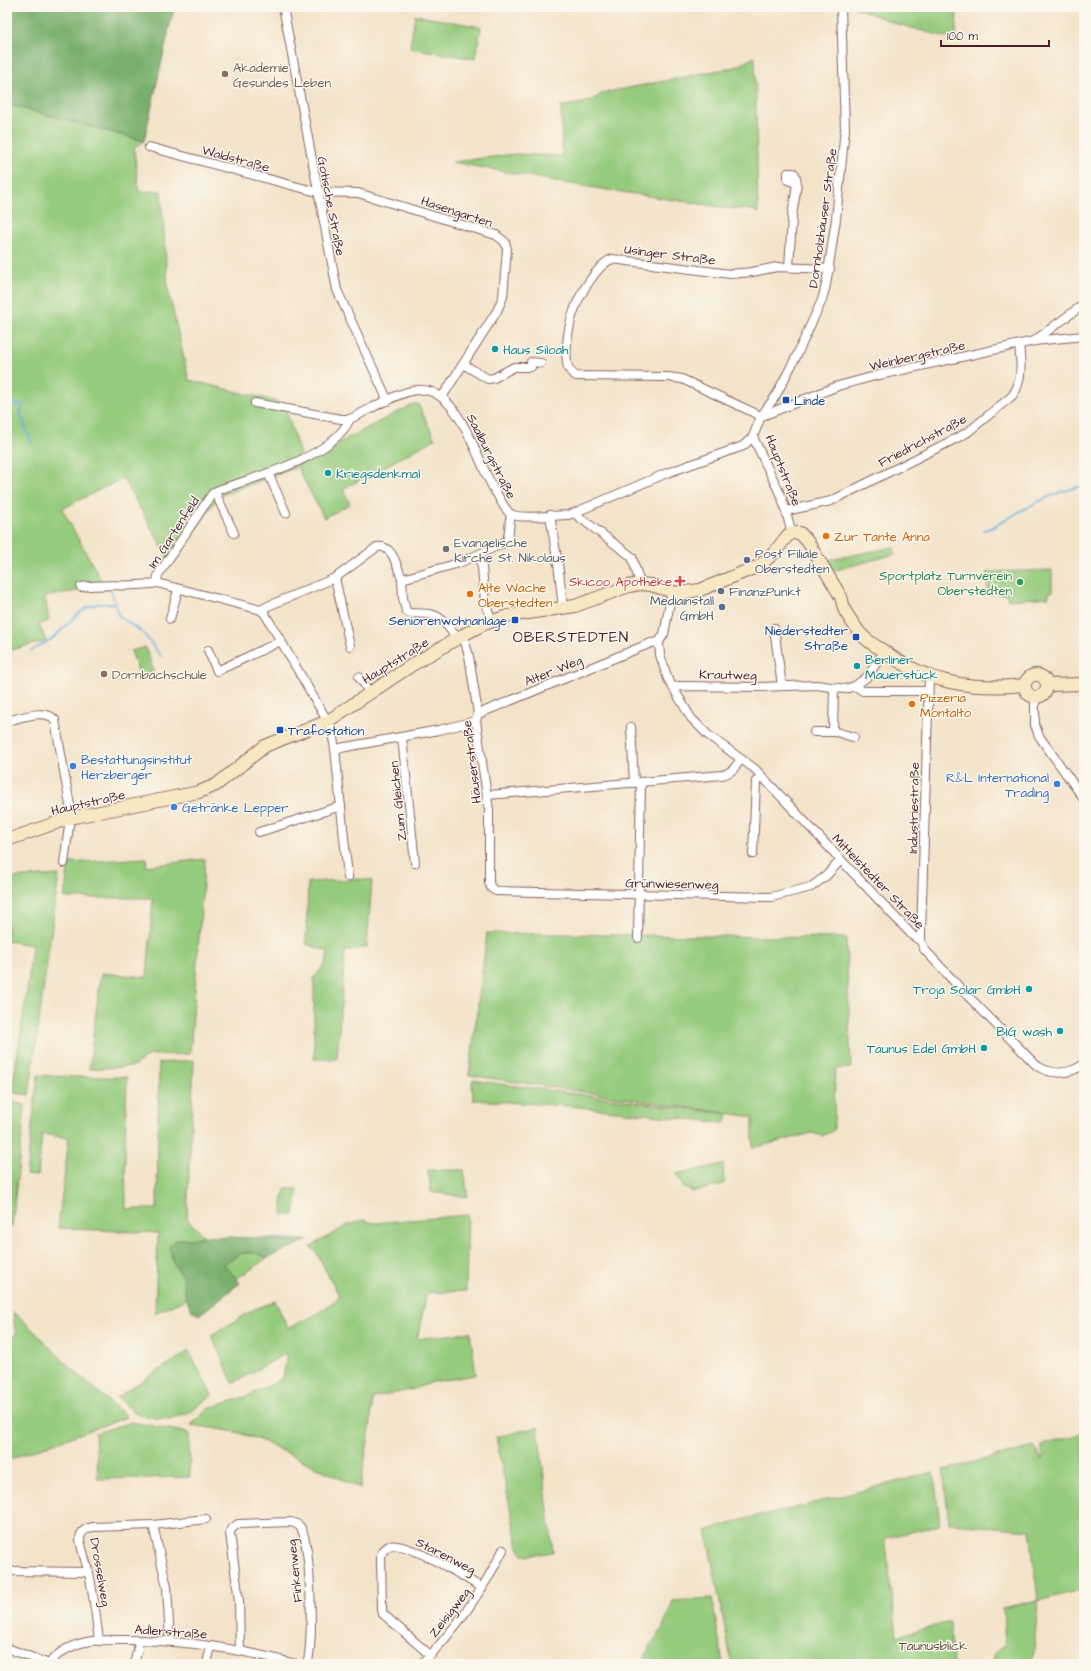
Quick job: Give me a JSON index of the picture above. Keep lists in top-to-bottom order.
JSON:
{
  "streets": {
    "street": [
      "Waldstraße",
      "Gotische Straße",
      "Hasengarten",
      "Dornholzhäuser Straße",
      "Usinger Straße",
      "Weinbergstraße",
      "Friedrichstraße",
      "Saalburgstraße",
      "Hauptstraße",
      "Im Gartenfeld",
      "Alter Weg",
      "Krautweg",
      "Häuserstraße",
      "Zum Gleichen",
      "Industriestraße",
      "Mittelstedter Straße",
      "Grünwiesenweg",
      "Starenweg",
      "Finkenweg",
      "Drosselweg",
      "Zeisigweg",
      "Adlerstraße"
    ]
  },
  "crossings": [
    ["Waldstraße", "Gotische Straße"],
    ["Waldstraße", "Hasengarten"],
    ["Gotische Straße", "Hasengarten"],
    ["Hasengarten", "Saalburgstraße"],
    ["Dornholzhäuser Straße", "Usinger Straße"],
    ["Dornholzhäuser Straße", "Weinbergstraße"],
    ["Dornholzhäuser Straße", "Hauptstraße"],
    ["Usinger Straße", "Weinbergstraße"],
    ["Usinger Straße", "Hauptstraße"],
    ["Weinbergstraße", "Friedrichstraße"],
    ["Weinbergstraße", "Hauptstraße"],
    ["Friedrichstraße", "Hauptstraße"],
    ["Saalburgstraße", "Hauptstraße"],
    ["Hauptstraße", "Häuserstraße"],
    ["Hauptstraße", "Mittelstedter Straße"],
    ["Alter Weg", "Häuserstraße"],
    ["Alter Weg", "Zum Gleichen"],
    ["Alter Weg", "Mittelstedter Straße"],
    ["Krautweg", "Industriestraße"],
    ["Krautweg", "Mittelstedter Straße"],
    ["Häuserstraße", "Grünwiesenweg"],
    ["Industriestraße", "Mittelstedter Straße"],
    ["Mittelstedter Straße", "Grünwiesenweg"],
    ["Starenweg", "Zeisigweg"],
    ["Finkenweg", "Adlerstraße"],
    ["Drosselweg", "Adlerstraße"]
  ],
  "districts": ["OBERSTEDTEN"],
  "parks": ["Taunusblick"],
  "places": {
    "other": [
      "Akademie Gesundes Leben",
      "Haus Siloah",
      "Kriegsdenkmal",
      "Zur Tante Anna",
      "Evangelische Kirche St. Nikolaus",
      "Post Filiale Oberstedten",
      "Sportplatz Turnverein Oberstedten",
      "FinanzPunkt",
      "Alte Wache Oberstedten",
      "Mediainstall GmbH",
      "Berliner Mauerstück",
      "Dornbachschule",
      "Pizzeria Montalto",
      "Bestattungsinstitut Herzberger",
      "R&L International Trading",
      "Getränke Lepper",
      "Troja Solar GmbH",
      "BIG wash",
      "Taunus Edel GmbH"
    ],
    "transit": [
      "Linde",
      "Seniorenwohnanlage",
      "Niederstedter Straße",
      "Trafostation"
    ],
    "health": ["Skicoo Apotheke"]
  },
  "scale_bar": "100 m"
}
